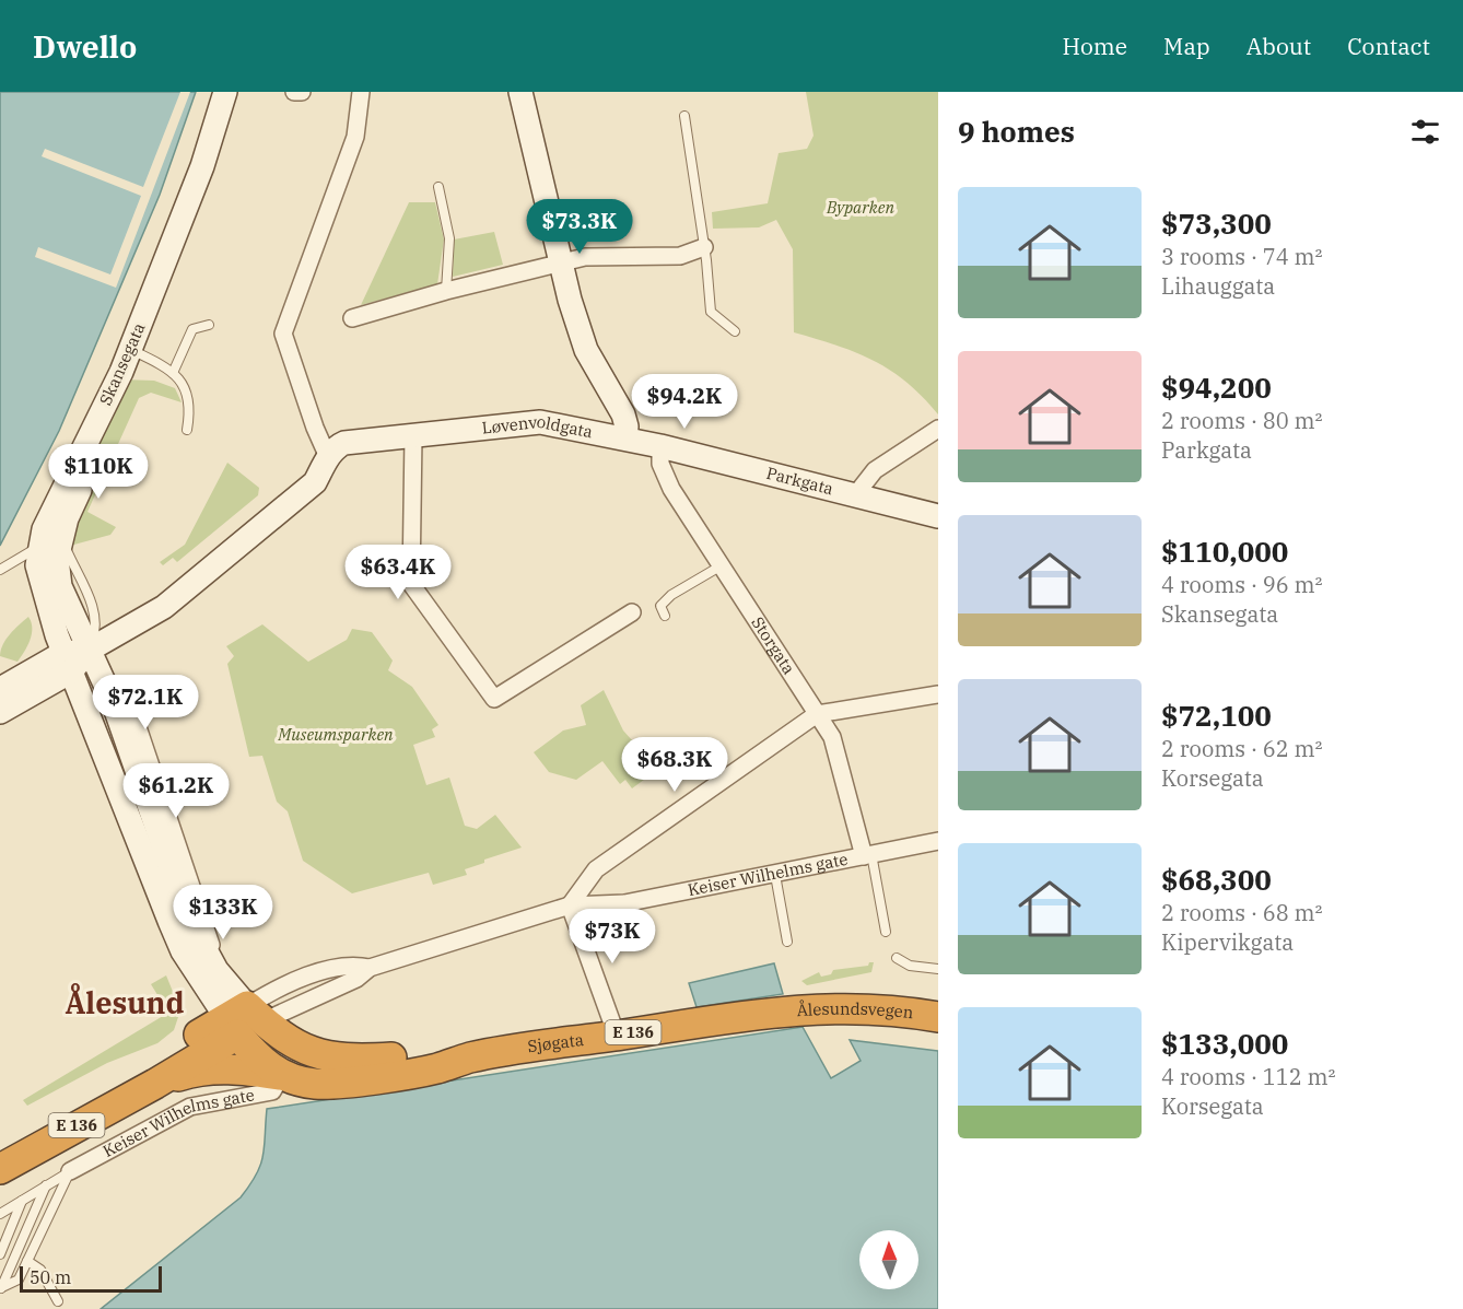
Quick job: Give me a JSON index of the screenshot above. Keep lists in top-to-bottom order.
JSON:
{
  "streets": {
    "highway": [
      "Keiser Wilhelms gate",
      "Ålesundsvegen",
      "E 136",
      "Sjøgata"
    ],
    "street": [
      "Skansegata",
      "Løvenvoldgata",
      "Parkgata",
      "Storgata"
    ]
  },
  "crossings": [
    ["Skansegata", "Keiser Wilhelms gate"],
    ["Skansegata", "Sjøgata"],
    ["Løvenvoldgata", "Parkgata"],
    ["Løvenvoldgata", "Storgata"],
    ["Parkgata", "Storgata"],
    ["Storgata", "Keiser Wilhelms gate"],
    ["Keiser Wilhelms gate", "E 136"],
    ["Keiser Wilhelms gate", "Sjøgata"],
    ["Ålesundsvegen", "Sjøgata"],
    ["E 136", "Sjøgata"]
  ],
  "districts": ["Ålesund"],
  "parks": ["Byparken", "Museumsparken"],
  "scale_bar": "50 m",
  "north": "top",
  "page": {
    "header": "Dwello",
    "nav": [
      "Home",
      "Map",
      "About",
      "Contact"
    ],
    "heading": "9 homes",
    "list": [
      {
        "name": "$73,300",
        "note": "3 rooms · 74 m² · Lihauggata"
      },
      {
        "name": "$94,200",
        "note": "2 rooms · 80 m² · Parkgata"
      },
      {
        "name": "$110,000",
        "note": "4 rooms · 96 m² · Skansegata"
      },
      {
        "name": "$72,100",
        "note": "2 rooms · 62 m² · Korsegata"
      },
      {
        "name": "$68,300",
        "note": "2 rooms · 68 m² · Kipervikgata"
      },
      {
        "name": "$133,000",
        "note": "4 rooms · 112 m² · Korsegata"
      }
    ],
    "price": [
      "$73.3K",
      "$94.2K",
      "$110K",
      "$63.4K",
      "$72.1K",
      "$68.3K",
      "$61.2K",
      "$133K",
      "$73K"
    ],
    "scale": "50 m"
  }
}
